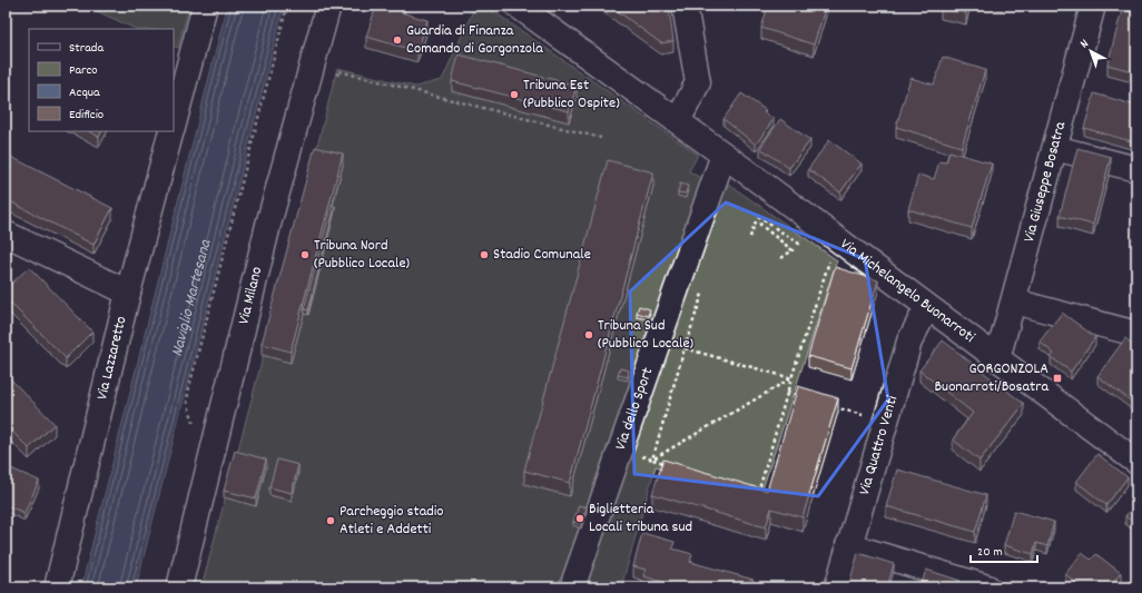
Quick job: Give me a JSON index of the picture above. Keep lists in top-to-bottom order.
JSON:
{
  "streets": {
    "street": [
      "Via Giuseppe Bosatra",
      "Via Michelangelo Buonarroti",
      "Via Milano",
      "Via Lazzaretto",
      "Via dello Sport",
      "Via Quattro Venti"
    ]
  },
  "crossings": [
    ["Via Giuseppe Bosatra", "Via Michelangelo Buonarroti"],
    ["Via Michelangelo Buonarroti", "Via dello Sport"],
    ["Via Michelangelo Buonarroti", "Via Quattro Venti"]
  ],
  "water": ["Naviglio Martesana"],
  "places": {
    "other": [
      "Guardia di Finanza Comando di Gorgonzola",
      "Tribuna Est (Pubblico Ospite)",
      "Tribuna Nord (Pubblico Locale)",
      "Stadio Comunale",
      "Tribuna Sud (Pubblico Locale)",
      "Biglietteria Locali tribuna sud",
      "Parcheggio stadio Atleti e Addetti"
    ],
    "transit": ["GORGONZOLA Buonarroti/Bosatra"]
  },
  "legend": [
    "Strada",
    "Parco",
    "Acqua",
    "Edificio"
  ],
  "scale_bar": "20 m",
  "north": "top left"
}
